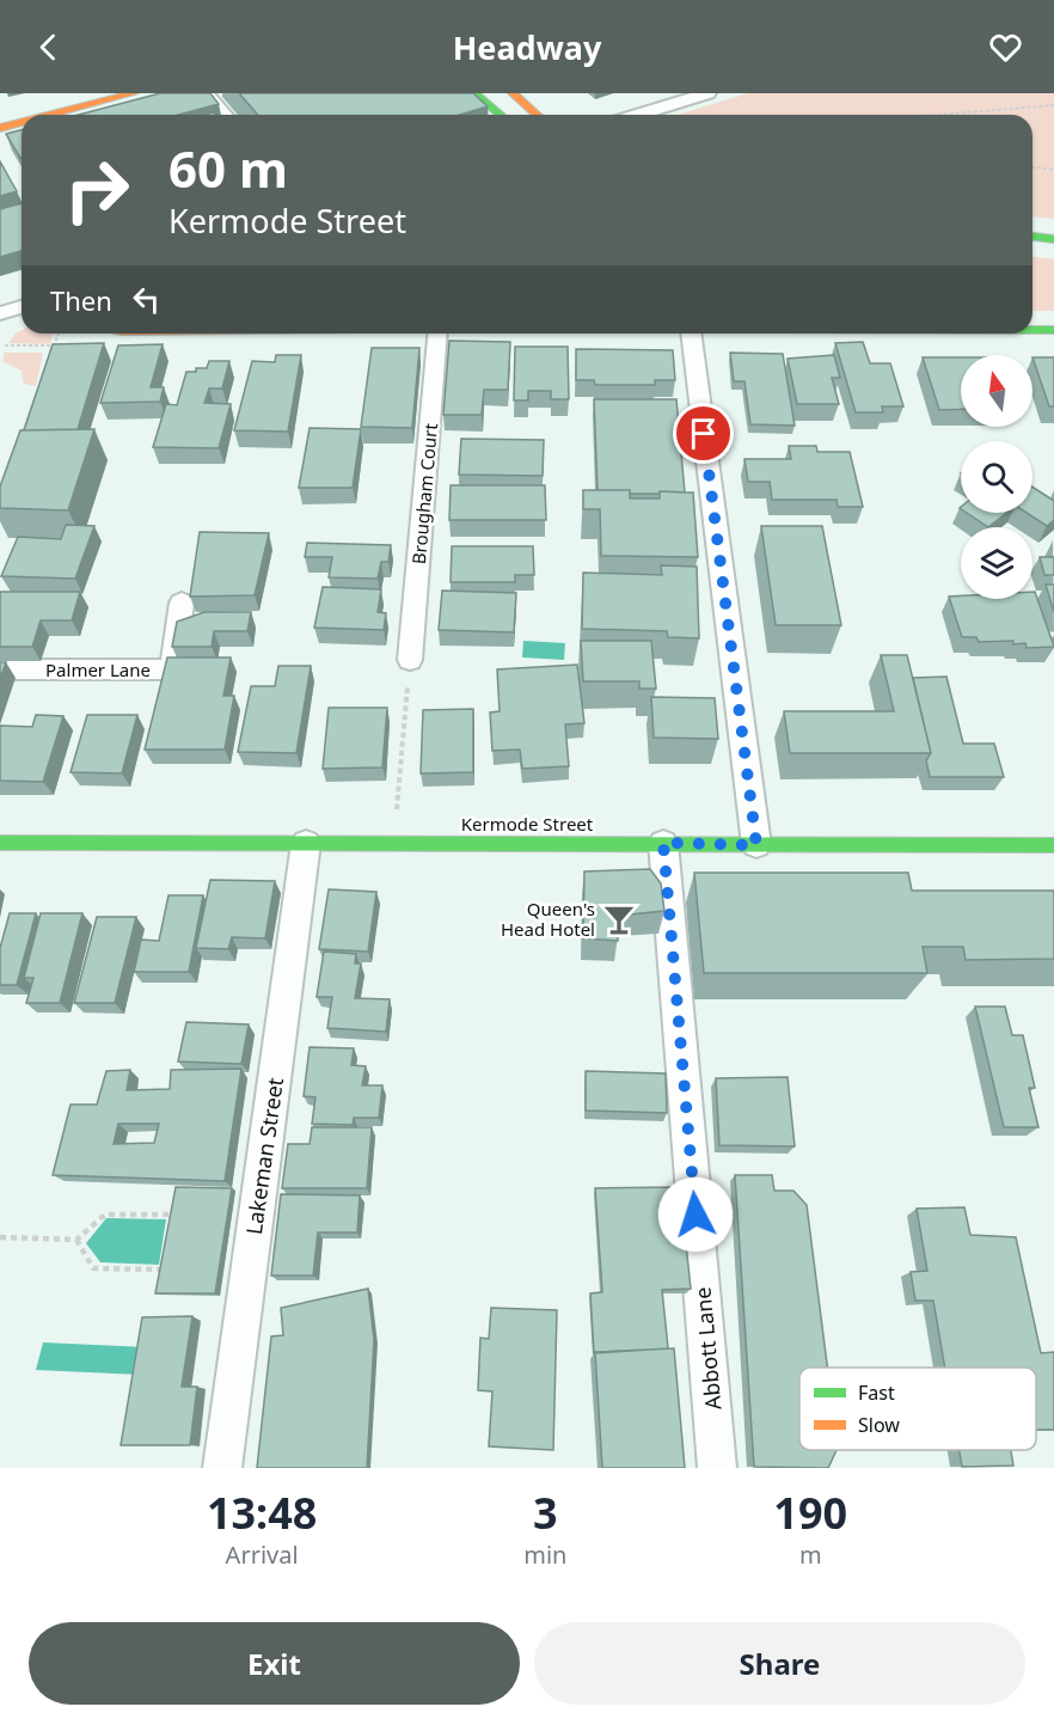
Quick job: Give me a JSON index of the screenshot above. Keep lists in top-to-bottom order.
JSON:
{
  "streets": {
    "street": [
      "Brougham Court",
      "Palmer Lane",
      "Kermode Street",
      "Lakeman Street",
      "Abbott Lane"
    ]
  },
  "crossings": [
    ["Kermode Street", "Lakeman Street"],
    ["Kermode Street", "Abbott Lane"]
  ],
  "places": {
    "bar": ["Queen's Head Hotel"]
  },
  "legend": ["Fast", "Slow"],
  "north": "top",
  "page": {
    "header": "Headway",
    "turn": ["60 m", "Kermode Street"],
    "then": "Then",
    "eta": [
      "13:48",
      "Arrival",
      "3",
      "min",
      "190",
      "m"
    ],
    "buttons": ["Exit", "Share"]
  }
}
